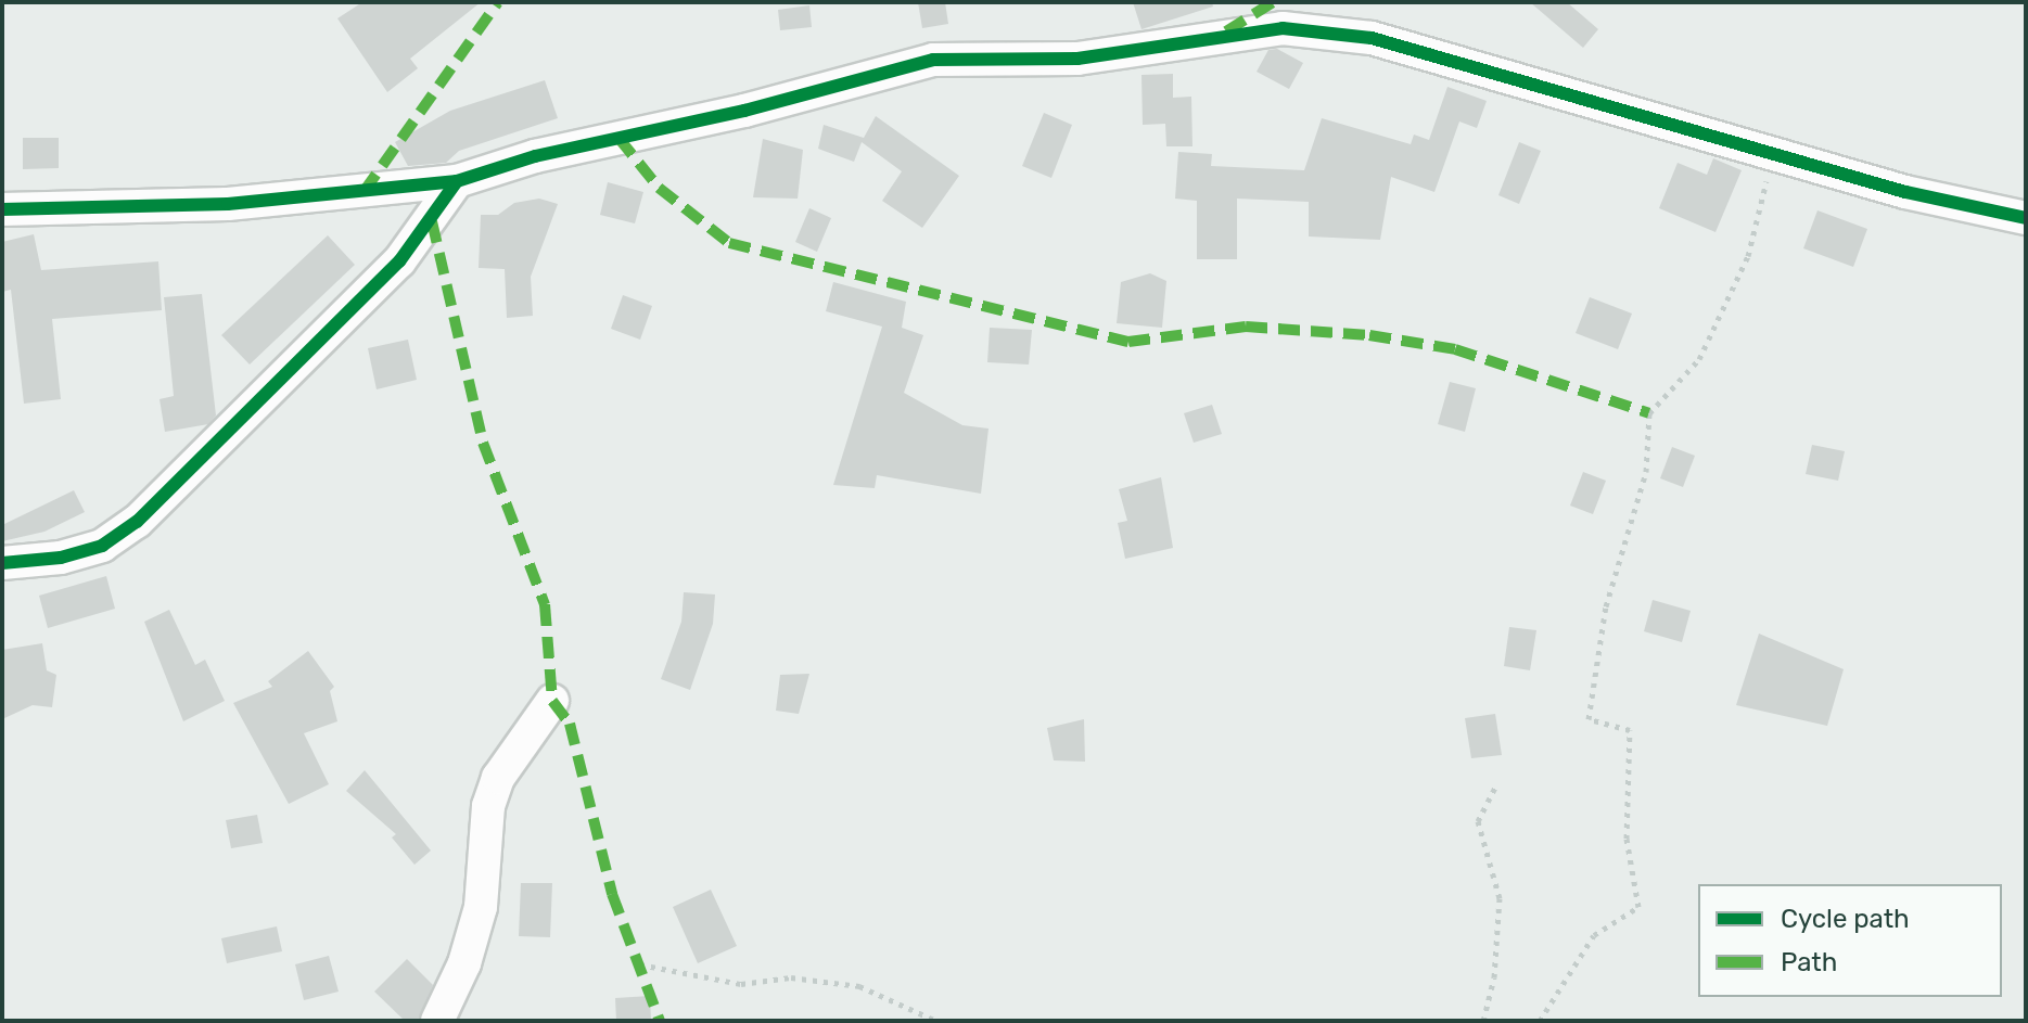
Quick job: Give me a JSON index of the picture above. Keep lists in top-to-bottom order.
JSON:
{
  "legend": ["Cycle path", "Path"]
}
